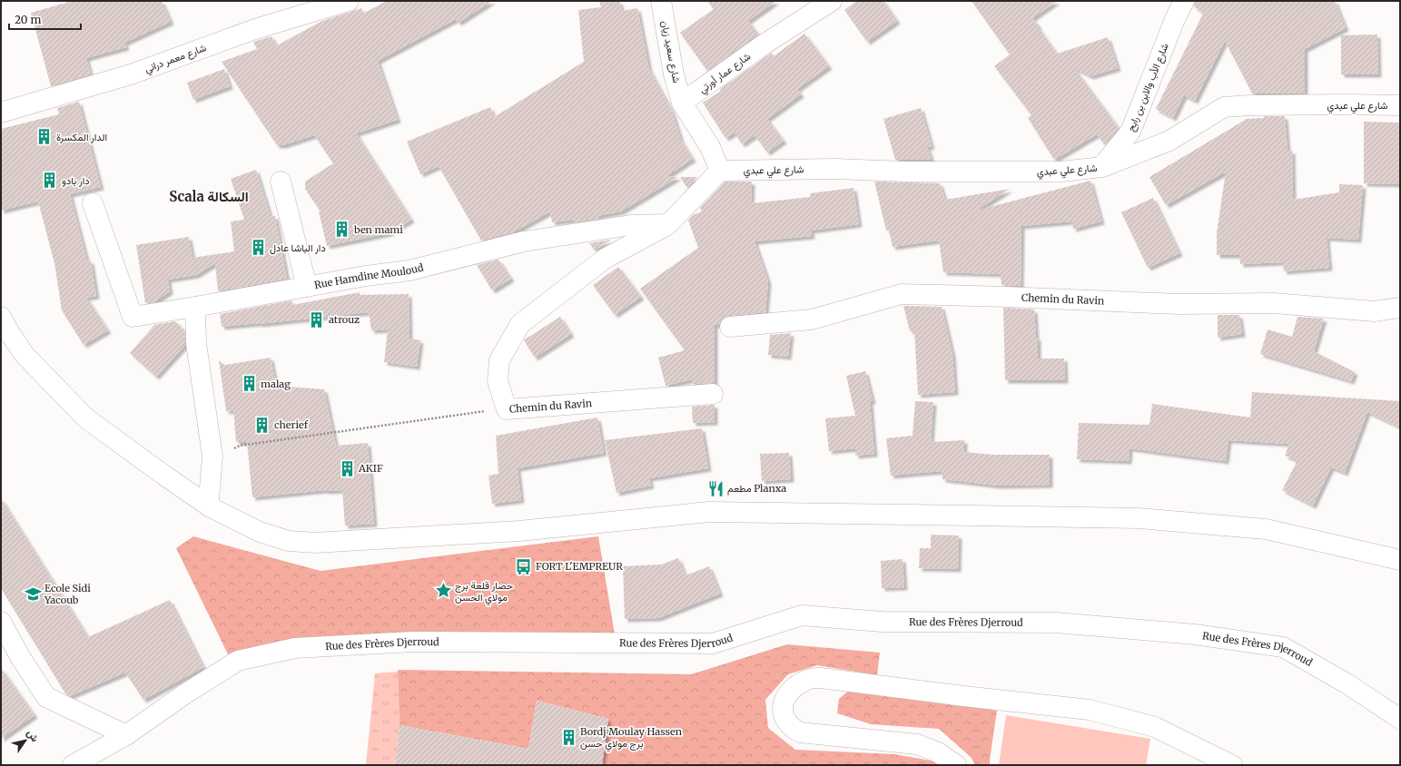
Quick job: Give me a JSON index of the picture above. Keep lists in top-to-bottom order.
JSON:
{
  "streets": {
    "street": [
      "شارع سعيد زيان",
      "شارع معمر دراني",
      "شارع عمار أورتي",
      "شارع الأب والابن بن رابح",
      "شارع علي عبدي",
      "Rue Hamdine Mouloud",
      "Chemin du Ravin",
      "Rue des Frères Djerroud"
    ]
  },
  "crossings": [
    ["شارع سعيد زيان", "شارع عمار أورتي"],
    ["شارع الأب والابن بن رابح", "شارع علي عبدي"],
    ["Rue Hamdine Mouloud", "Chemin du Ravin"]
  ],
  "districts": ["Scala السكالة"],
  "places": {
    "building": [
      "الدار المكسرة",
      "دار بادو",
      "ben mami",
      "دار الباشا عادل",
      "atrouz",
      "malag",
      "cherief",
      "AKIF",
      "Bordj Moulay Hassen برج مولاي حسن"
    ],
    "restaurant": ["مطعم Planxa"],
    "bus stop": ["FORT L'EMPREUR"],
    "place": ["حصار قلعة برج مولاي الحسن"],
    "school or university": ["Ecole Sidi Yacoub"]
  },
  "scale_bar": "20 m",
  "north": "top right"
}
